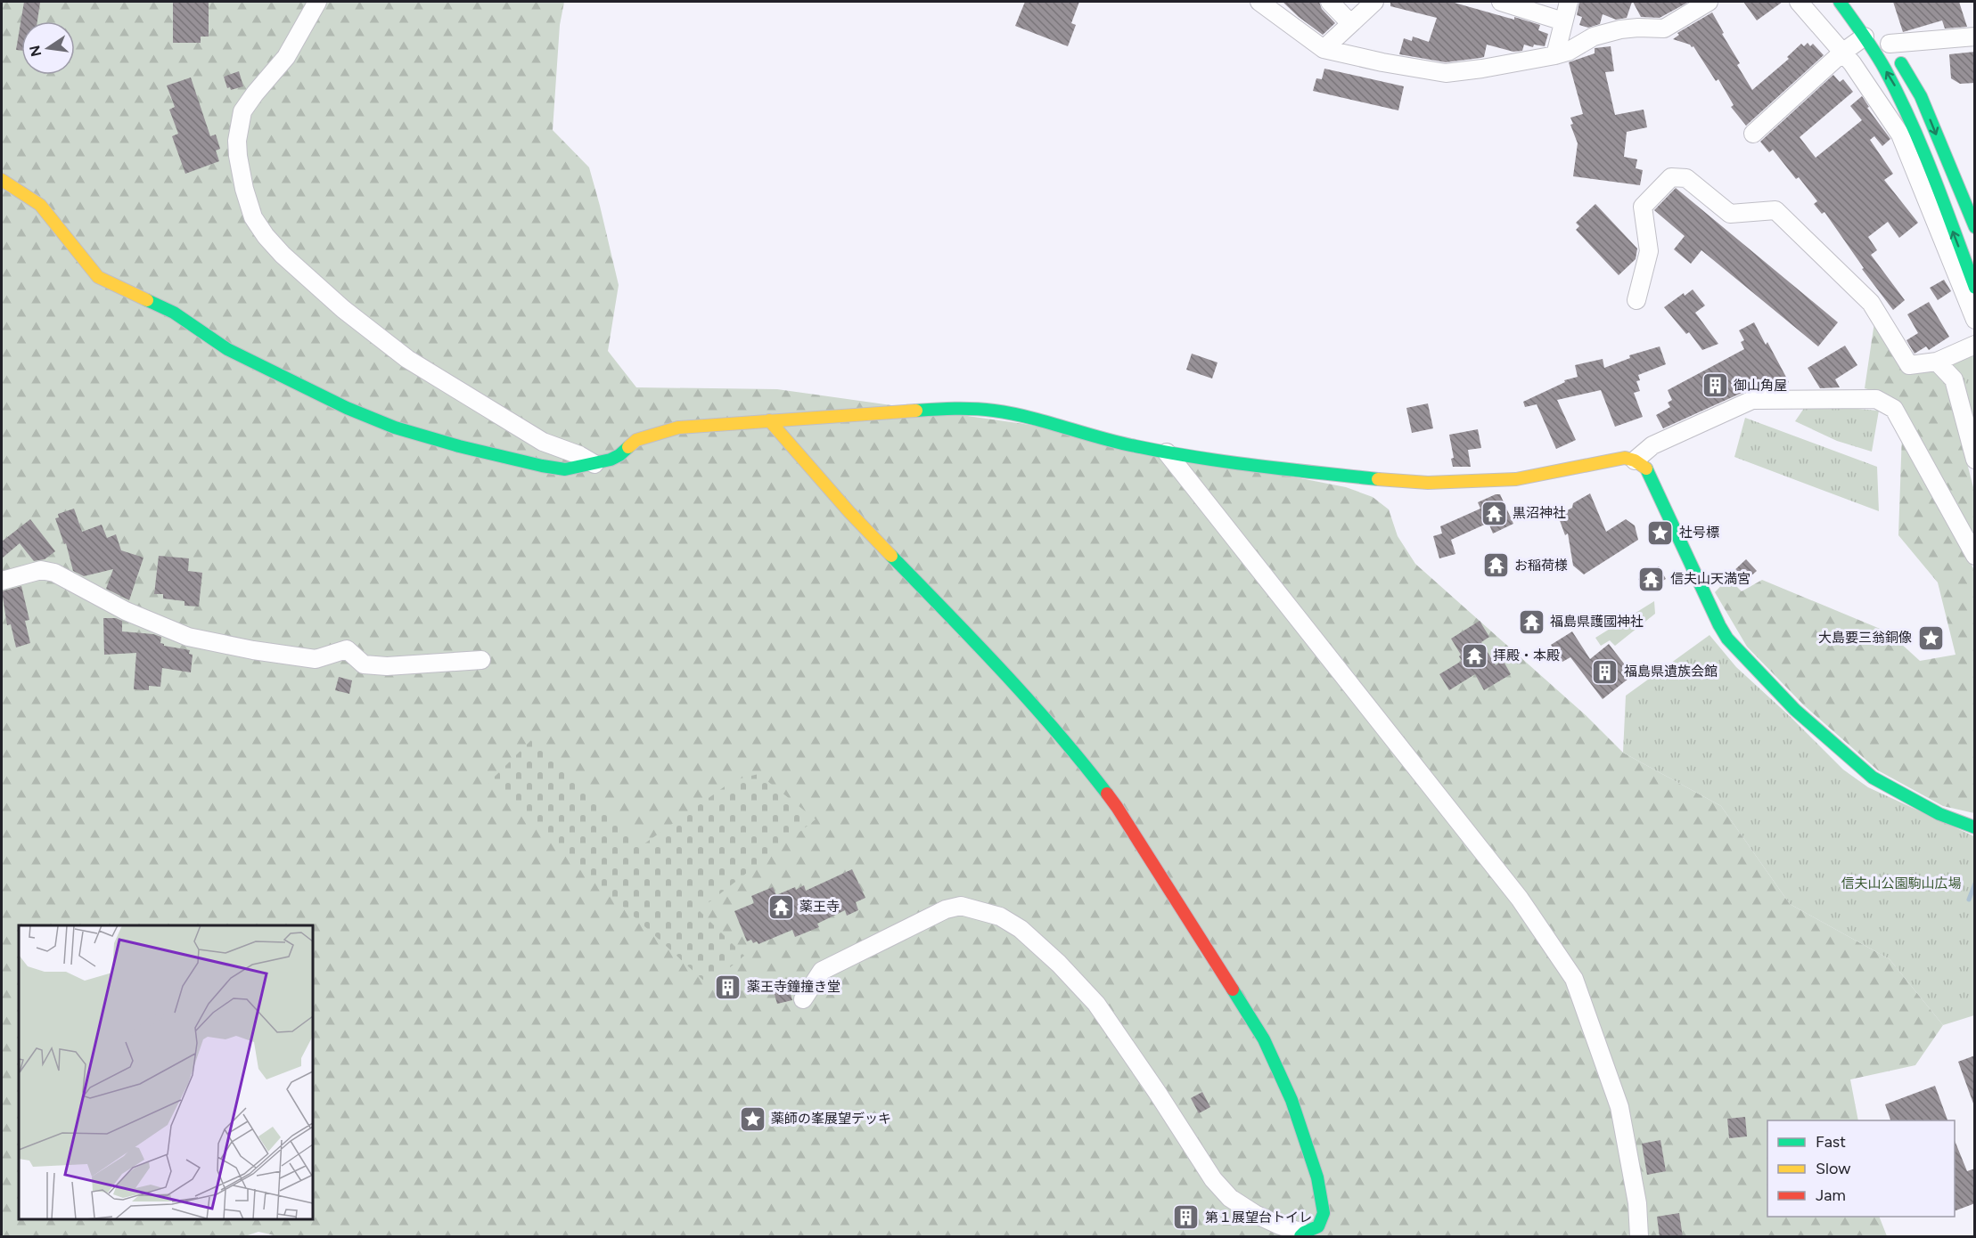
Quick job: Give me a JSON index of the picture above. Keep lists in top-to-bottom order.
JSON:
{
  "parks": ["信夫山公園駒山広場"],
  "places": {
    "building": [
      "御山角屋",
      "福島県遺族会館",
      "薬王寺鐘撞き堂",
      "第１展望台トイレ"
    ],
    "temple": [
      "黒沼神社",
      "お稲荷様",
      "信夫山天満宮",
      "福島県護國神社",
      "拝殿・本殿",
      "薬王寺"
    ],
    "place": ["社号標", "大島要三翁銅像", "薬師の峯展望デッキ"]
  },
  "legend": ["Fast", "Slow", "Jam"],
  "north": "left"
}
